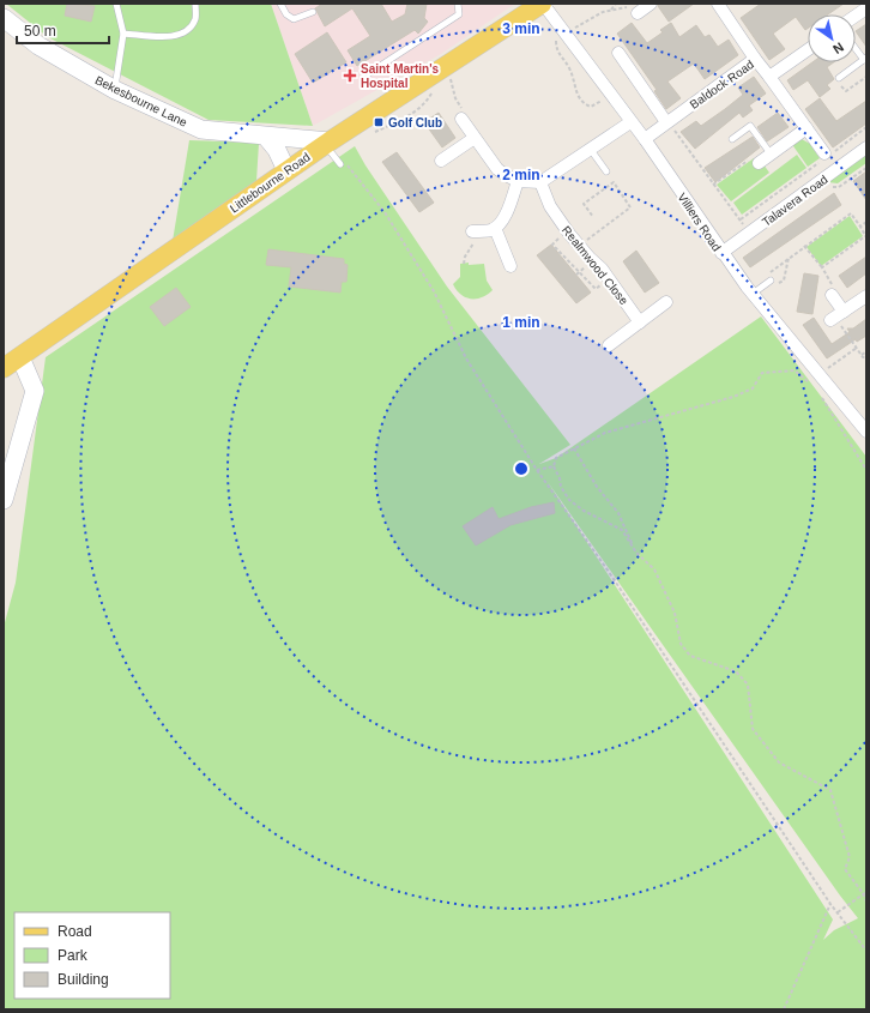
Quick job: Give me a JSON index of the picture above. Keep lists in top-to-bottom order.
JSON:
{
  "streets": {
    "main road": ["Littlebourne Road"],
    "street": [
      "Baldock Road",
      "Bekesbourne Lane",
      "Talavera Road",
      "Villiers Road",
      "Realmwood Close"
    ]
  },
  "crossings": [
    ["Baldock Road", "Villiers Road"],
    ["Bekesbourne Lane", "Littlebourne Road"],
    ["Littlebourne Road", "Villiers Road"],
    ["Talavera Road", "Villiers Road"]
  ],
  "places": {
    "health": ["Saint Martin's Hospital"],
    "transit": ["Golf Club"]
  },
  "legend": ["Road", "Park", "Building"],
  "scale_bar": "50 m",
  "north": "bottom right",
  "rings": ["3 min", "2 min", "1 min"]
}
